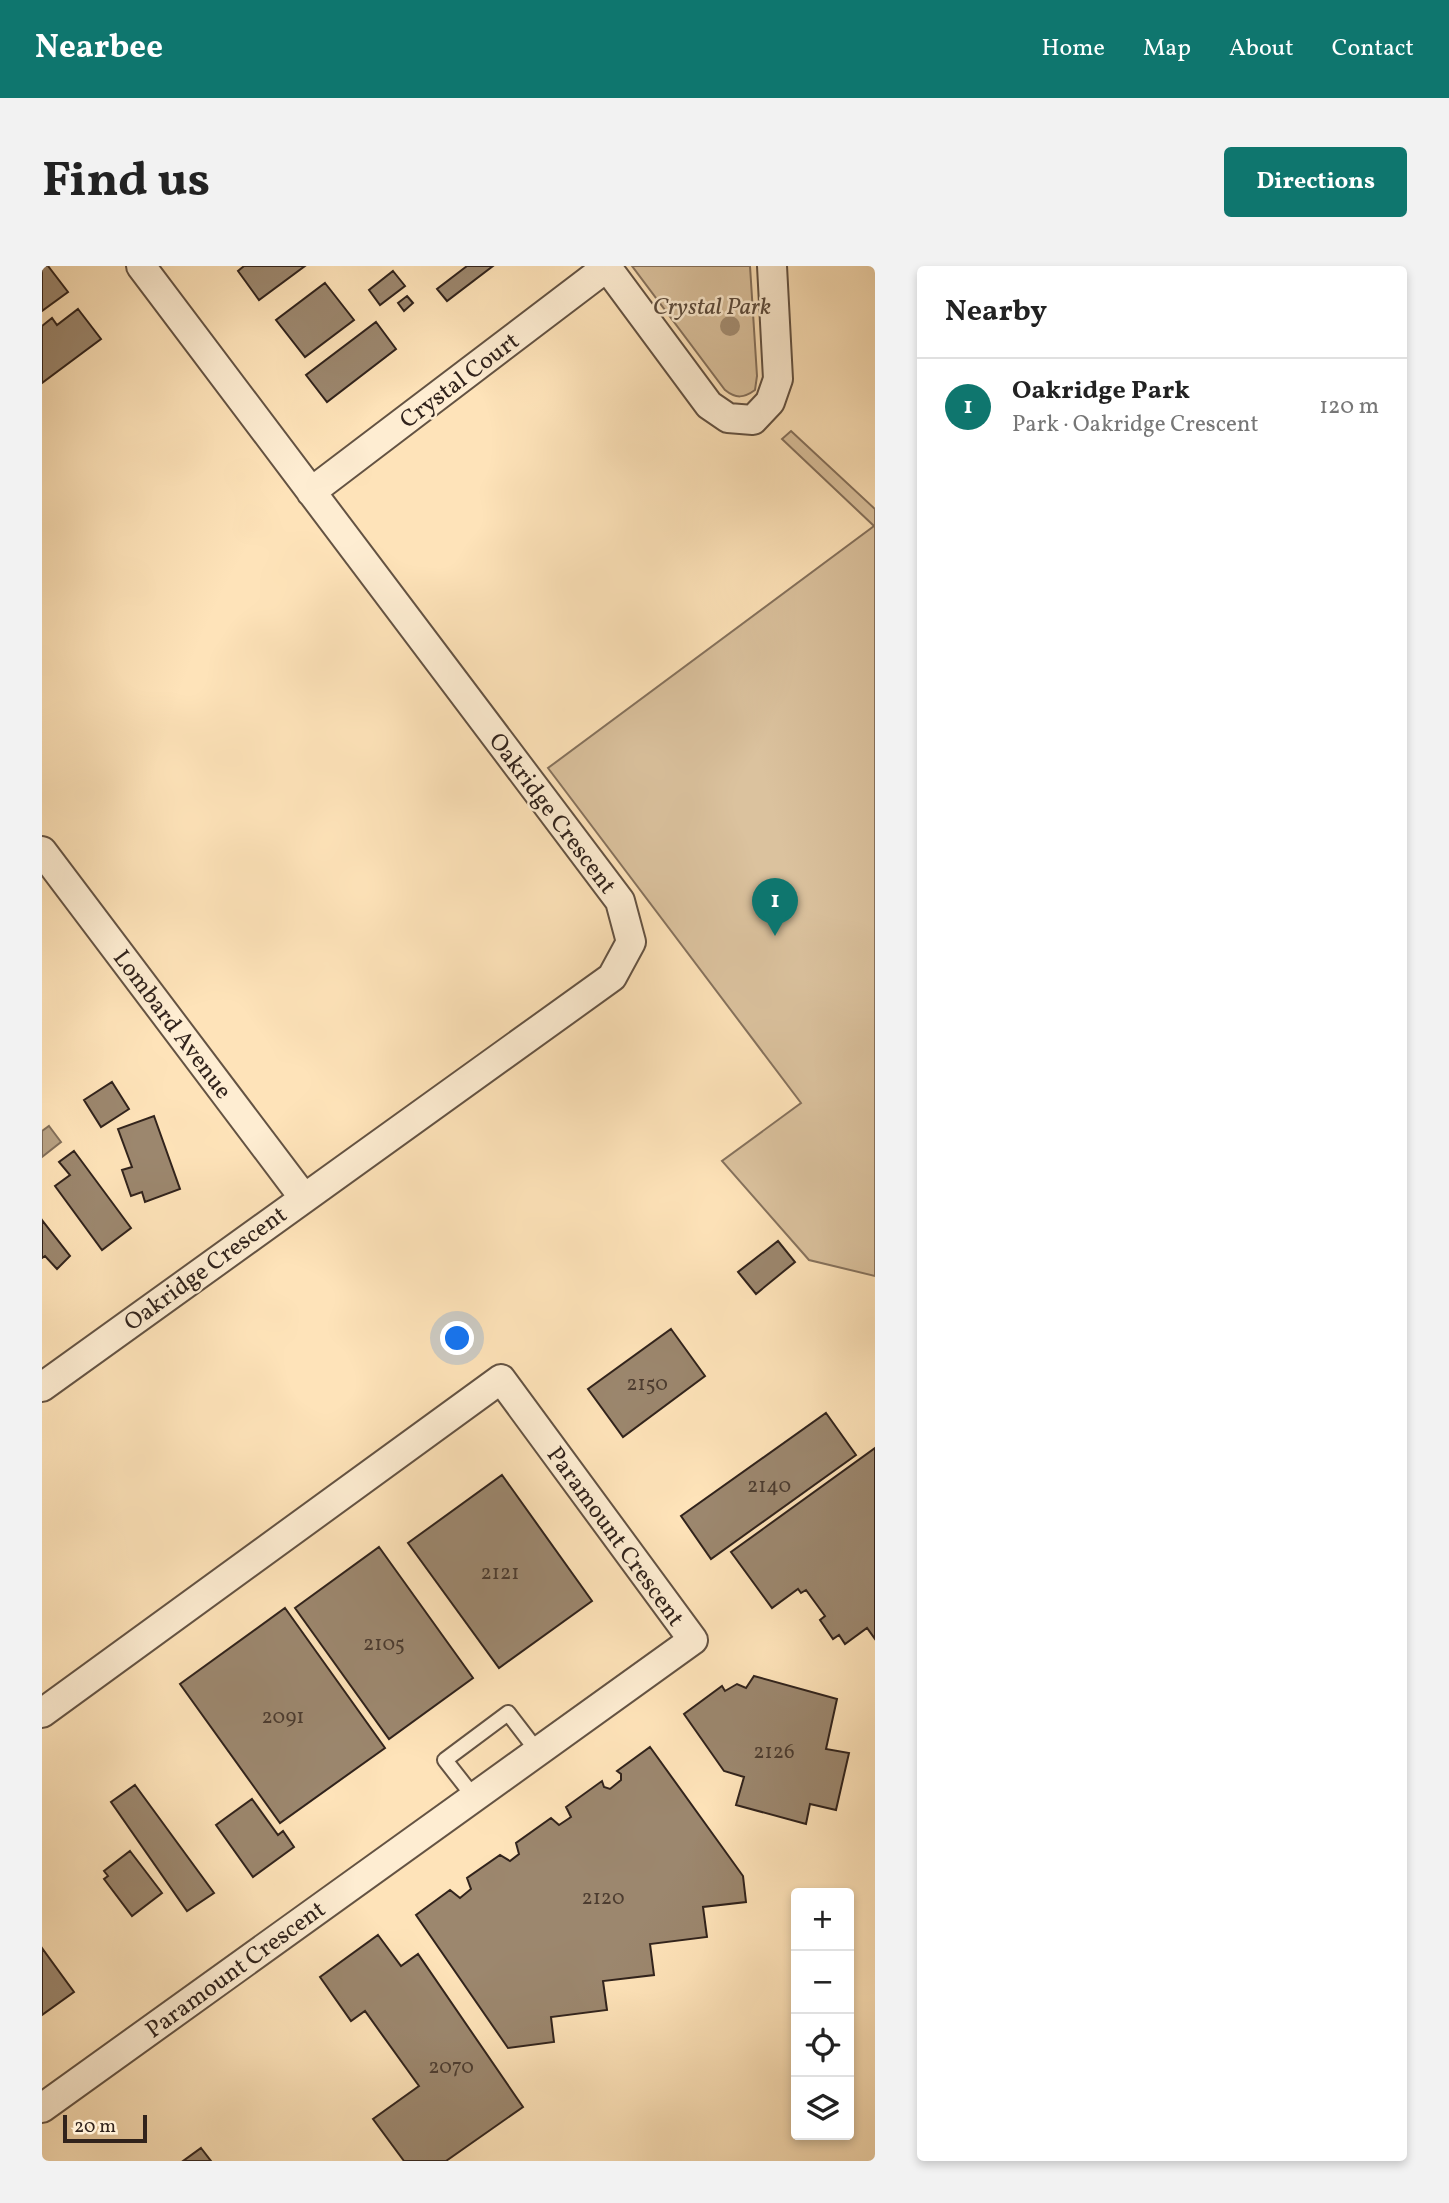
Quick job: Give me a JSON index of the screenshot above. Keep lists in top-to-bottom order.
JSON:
{
  "streets": {
    "street": [
      "Crystal Court",
      "Oakridge Crescent",
      "Lombard Avenue",
      "Paramount Crescent"
    ]
  },
  "crossings": [
    ["Crystal Court", "Oakridge Crescent"],
    ["Oakridge Crescent", "Lombard Avenue"]
  ],
  "parks": ["Crystal Park"],
  "house_numbers": [
    "2150",
    "2140",
    "2121",
    "2105",
    "2091",
    "2126",
    "2120",
    "2070"
  ],
  "scale_bar": "20 m",
  "page": {
    "header": "Nearbee",
    "nav": [
      "Home",
      "Map",
      "About",
      "Contact"
    ],
    "buttons": "Directions",
    "title": "Find us",
    "heading": "Nearby",
    "list": [
      {
        "mark": "1",
        "name": "Oakridge Park",
        "note": "Park · Oakridge Crescent",
        "value": "120 m"
      }
    ],
    "pins": "1",
    "map_buttons": ["+", "−"],
    "scale": "20 m"
  }
}
